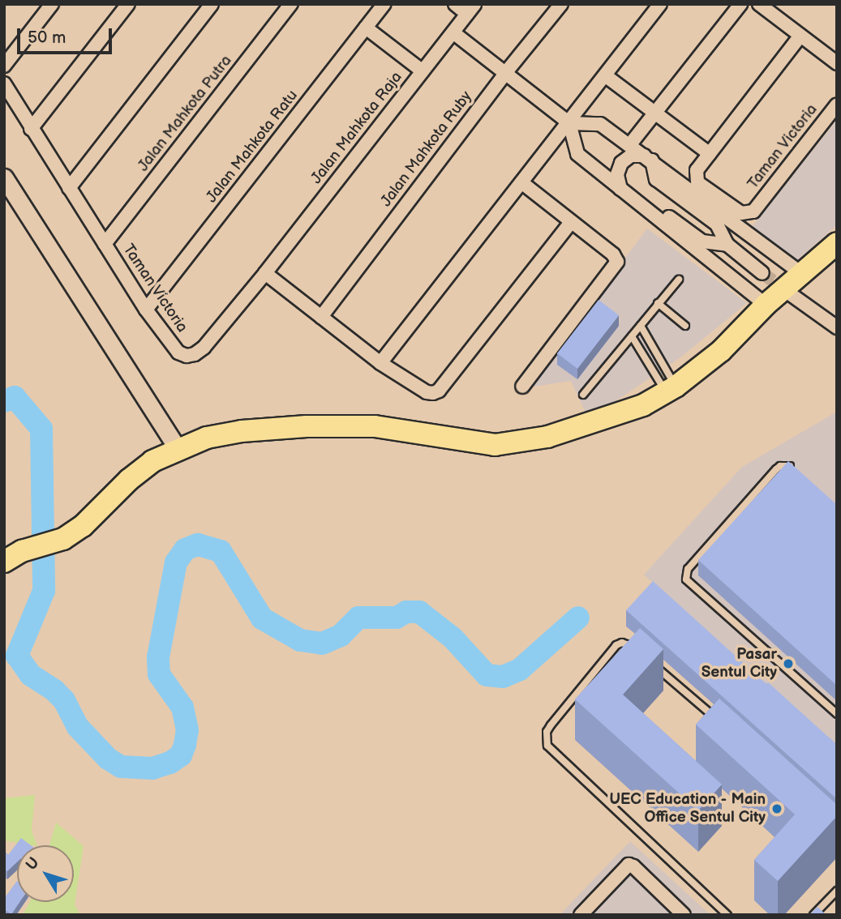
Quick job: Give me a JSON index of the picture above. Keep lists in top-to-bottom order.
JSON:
{
  "streets": {
    "street": [
      "Jalan Mahkota Putra",
      "Jalan Mahkota Raja",
      "Jalan Mahkota Ratu",
      "Taman Victoria",
      "Jalan Mahkota Ruby"
    ]
  },
  "crossings": [
    ["Jalan Mahkota Putra", "Taman Victoria"],
    ["Jalan Mahkota Raja", "Taman Victoria"],
    ["Jalan Mahkota Ratu", "Taman Victoria"]
  ],
  "places": ["Pasar Sentul City", "UEC Education - Main Office Sentul City"],
  "scale_bar": "50 m",
  "north": "top left"
}
